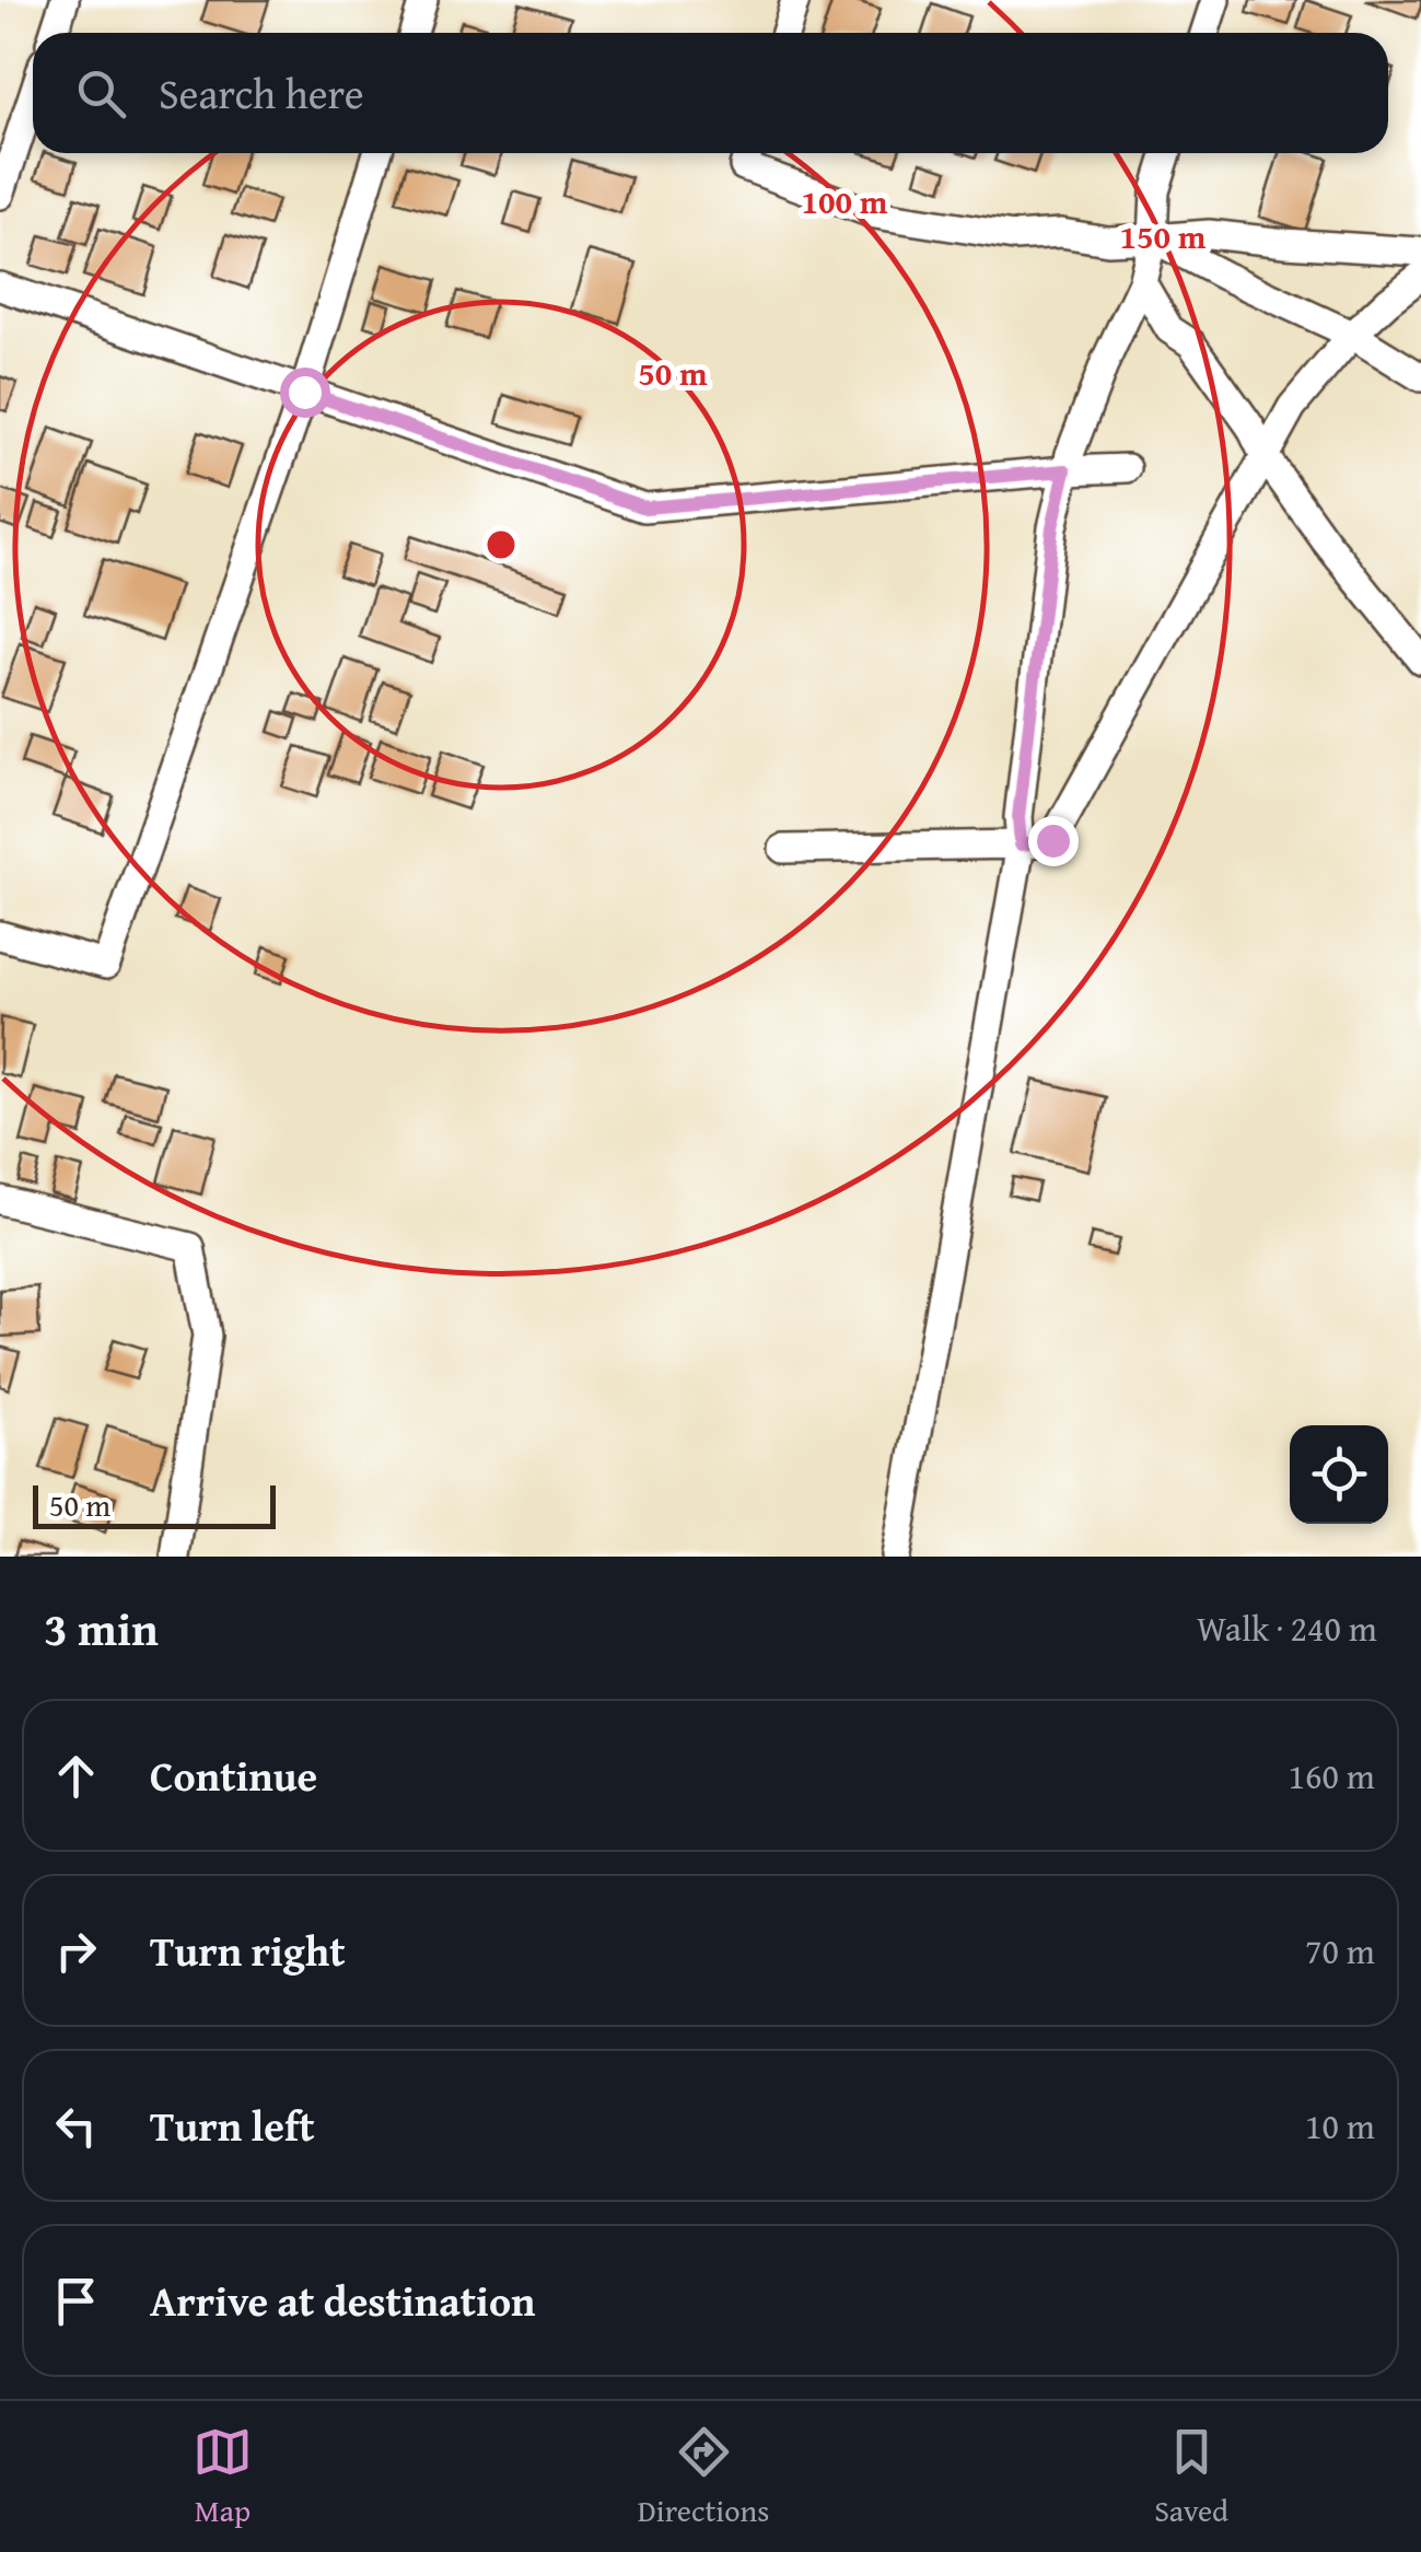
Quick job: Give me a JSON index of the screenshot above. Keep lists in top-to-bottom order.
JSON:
{
  "scale_bar": "50 m",
  "page": {
    "search": "Search here",
    "scale": "50 m",
    "heading": ["3 min", "Walk · 240 m"],
    "list": [
      ["Continue", "160 m"],
      ["Turn right", "70 m"],
      ["Turn left", "10 m"],
      "Arrive at destination"
    ],
    "nav": ["Map", "Directions", "Saved"]
  },
  "rings": ["100 m", "150 m", "50 m"]
}
